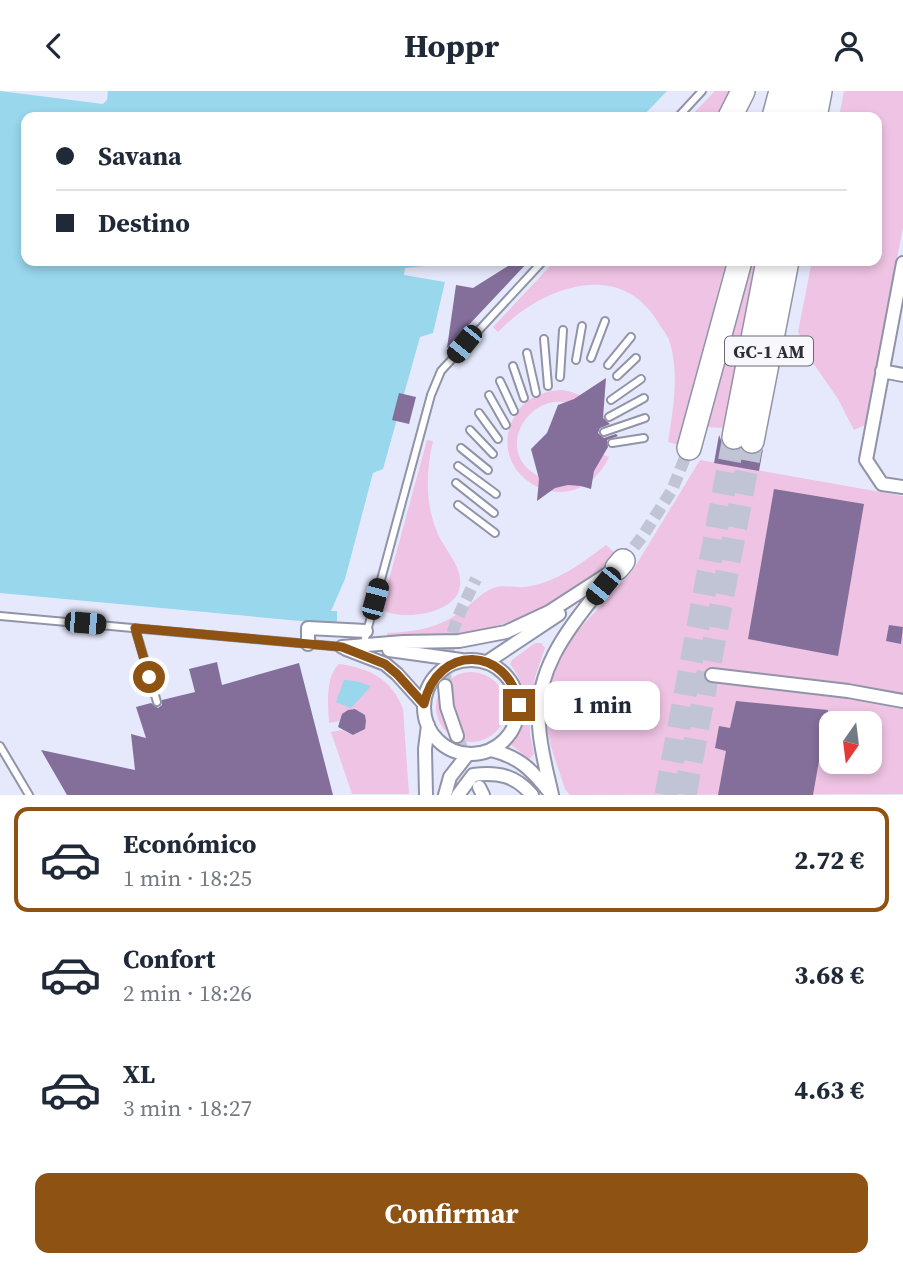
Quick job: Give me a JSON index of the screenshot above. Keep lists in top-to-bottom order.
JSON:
{
  "streets": {
    "highway": ["GC-1 AM"]
  },
  "north": "bottom",
  "page": {
    "header": "Hoppr",
    "banner": ["Savana", "Destino"],
    "bubble": "1 min",
    "list": [
      {
        "name": "Económico",
        "note": "1 min · 18:25",
        "value": "2.72 €"
      },
      {
        "name": "Confort",
        "note": "2 min · 18:26",
        "value": "3.68 €"
      },
      {
        "name": "XL",
        "note": "3 min · 18:27",
        "value": "4.63 €"
      }
    ],
    "buttons": "Confirmar"
  }
}
